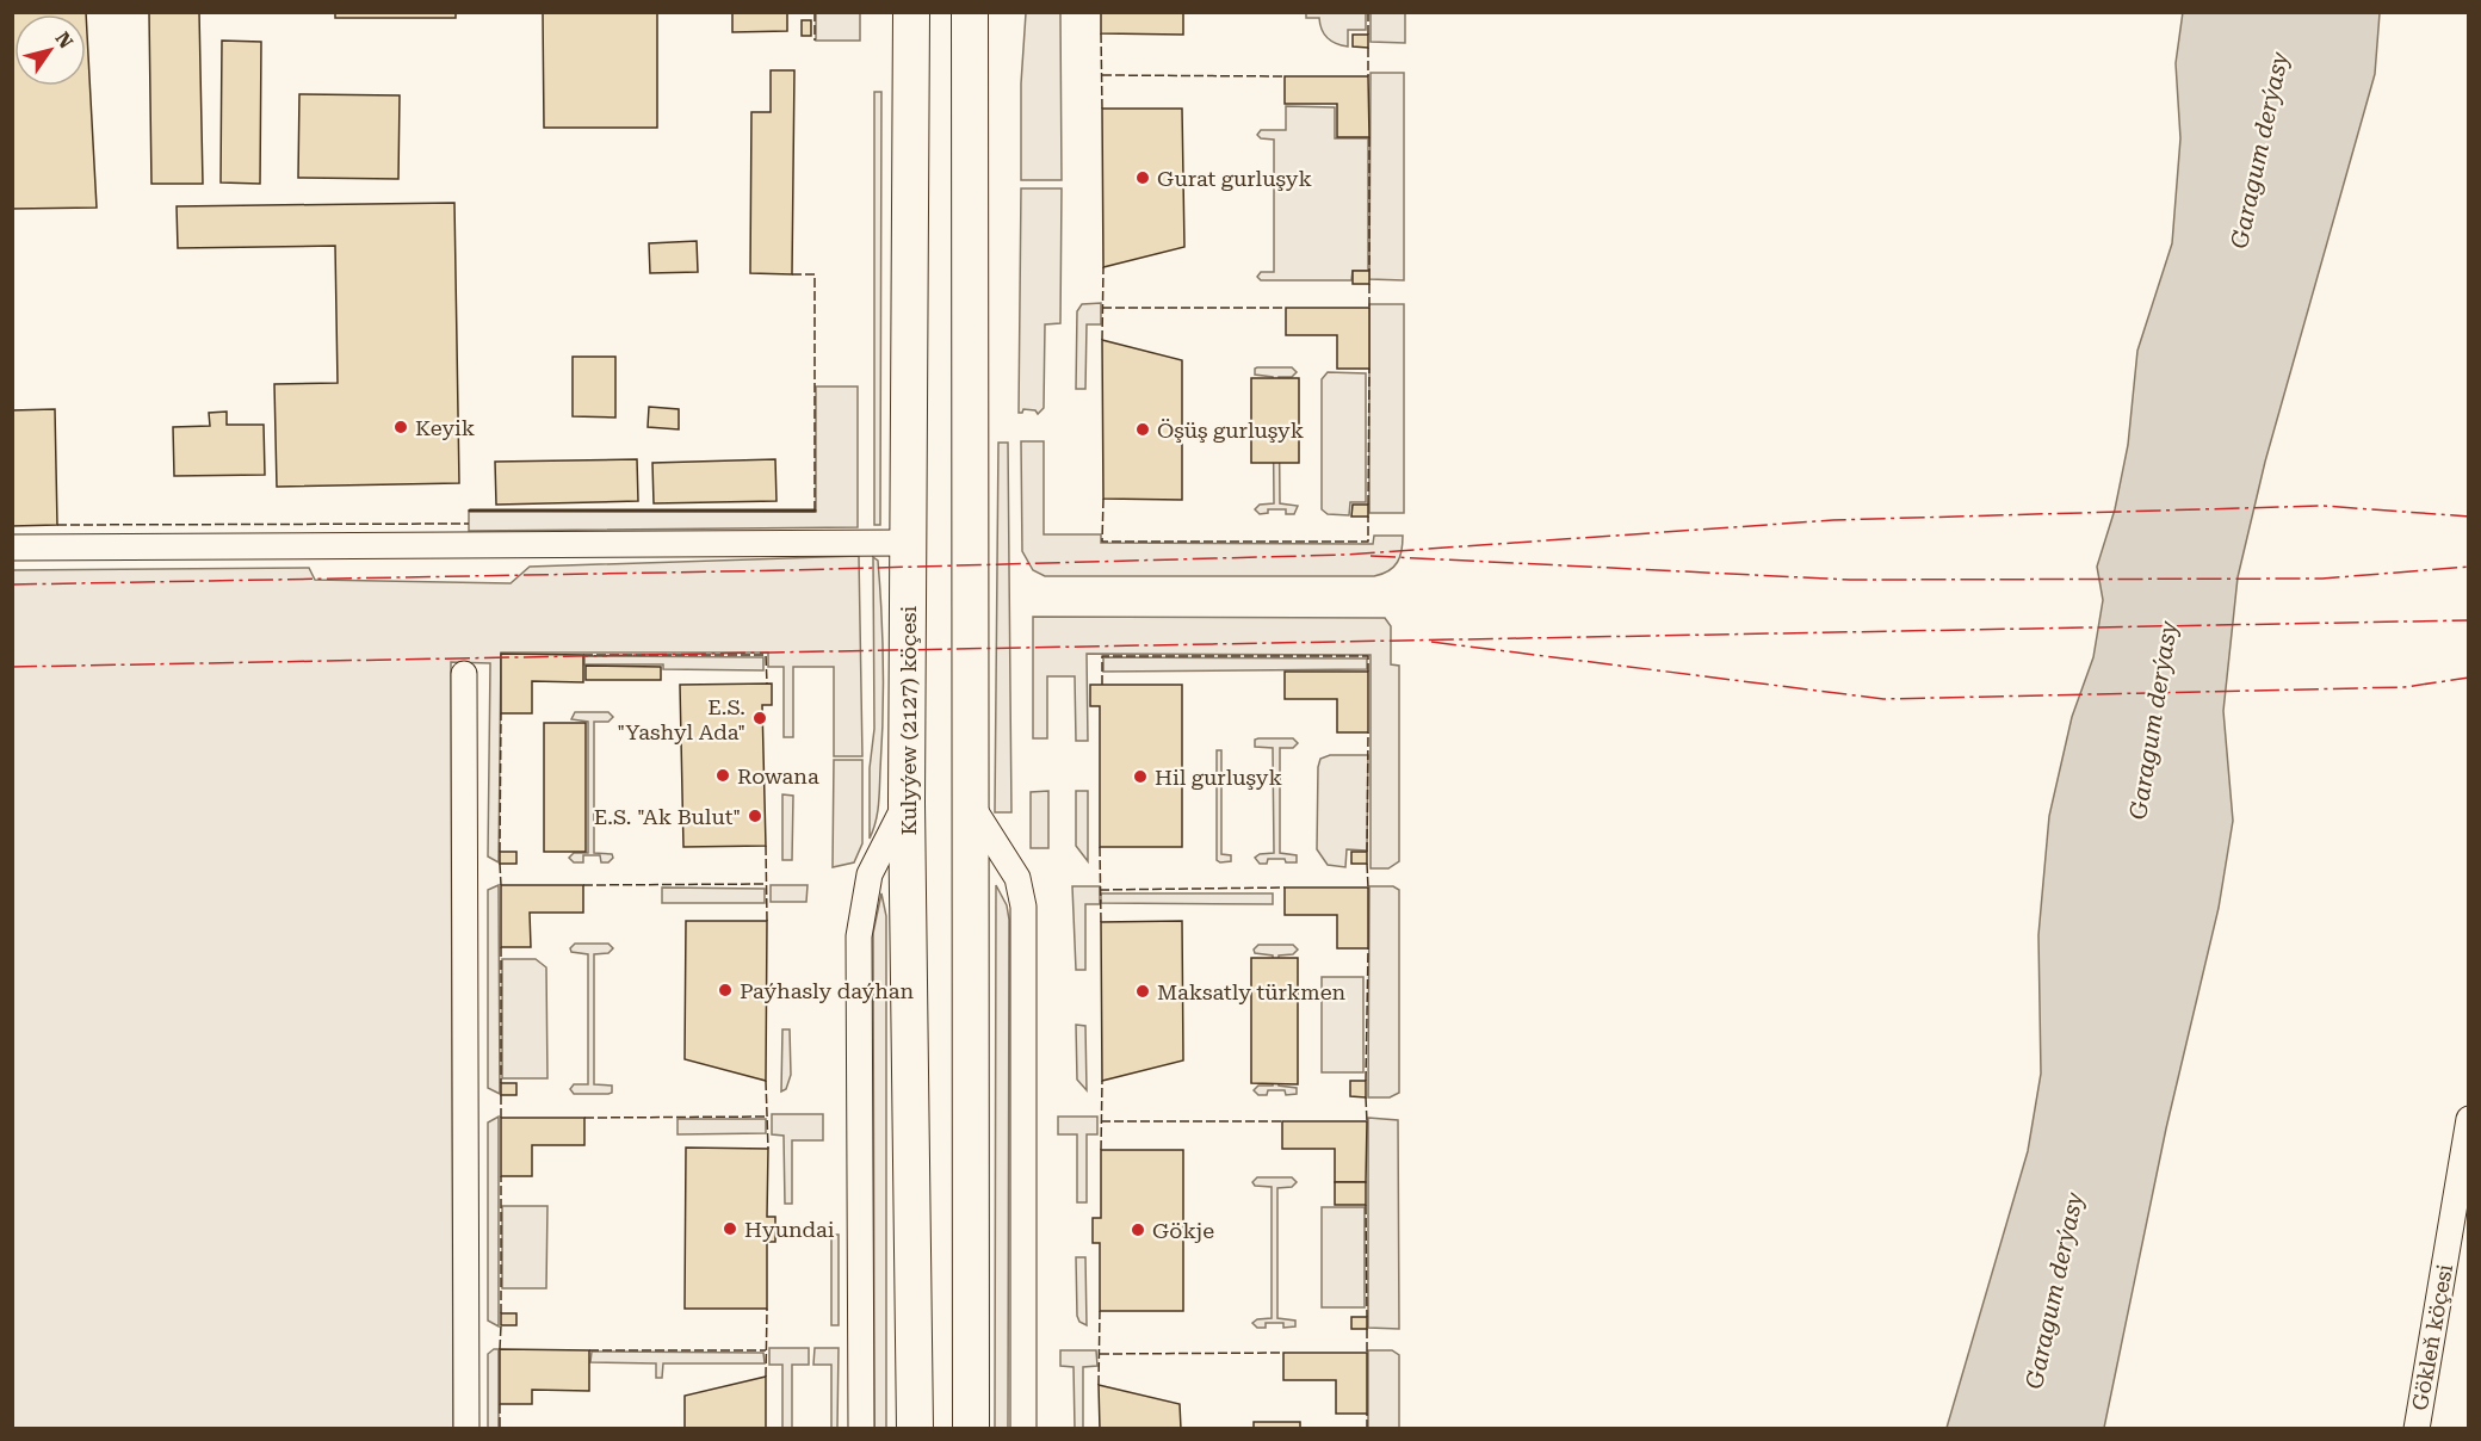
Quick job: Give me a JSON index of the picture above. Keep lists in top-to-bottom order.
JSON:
{
  "streets": {
    "highway": ["Kulyýew (2127) köçesi"],
    "street": ["Gökleň köçesi"]
  },
  "water": ["Garagum derýasy"],
  "places": [
    "Gurat gurluşyk",
    "Keyik",
    "Öşüş gurluşyk",
    "E.S. \"Yashyl Ada\"",
    "Rowana",
    "Hil gurluşyk",
    "E.S. \"Ak Bulut\"",
    "Paýhasly daýhan",
    "Maksatly türkmen",
    "Hyundai",
    "Gökje"
  ],
  "north": "top right"
}
